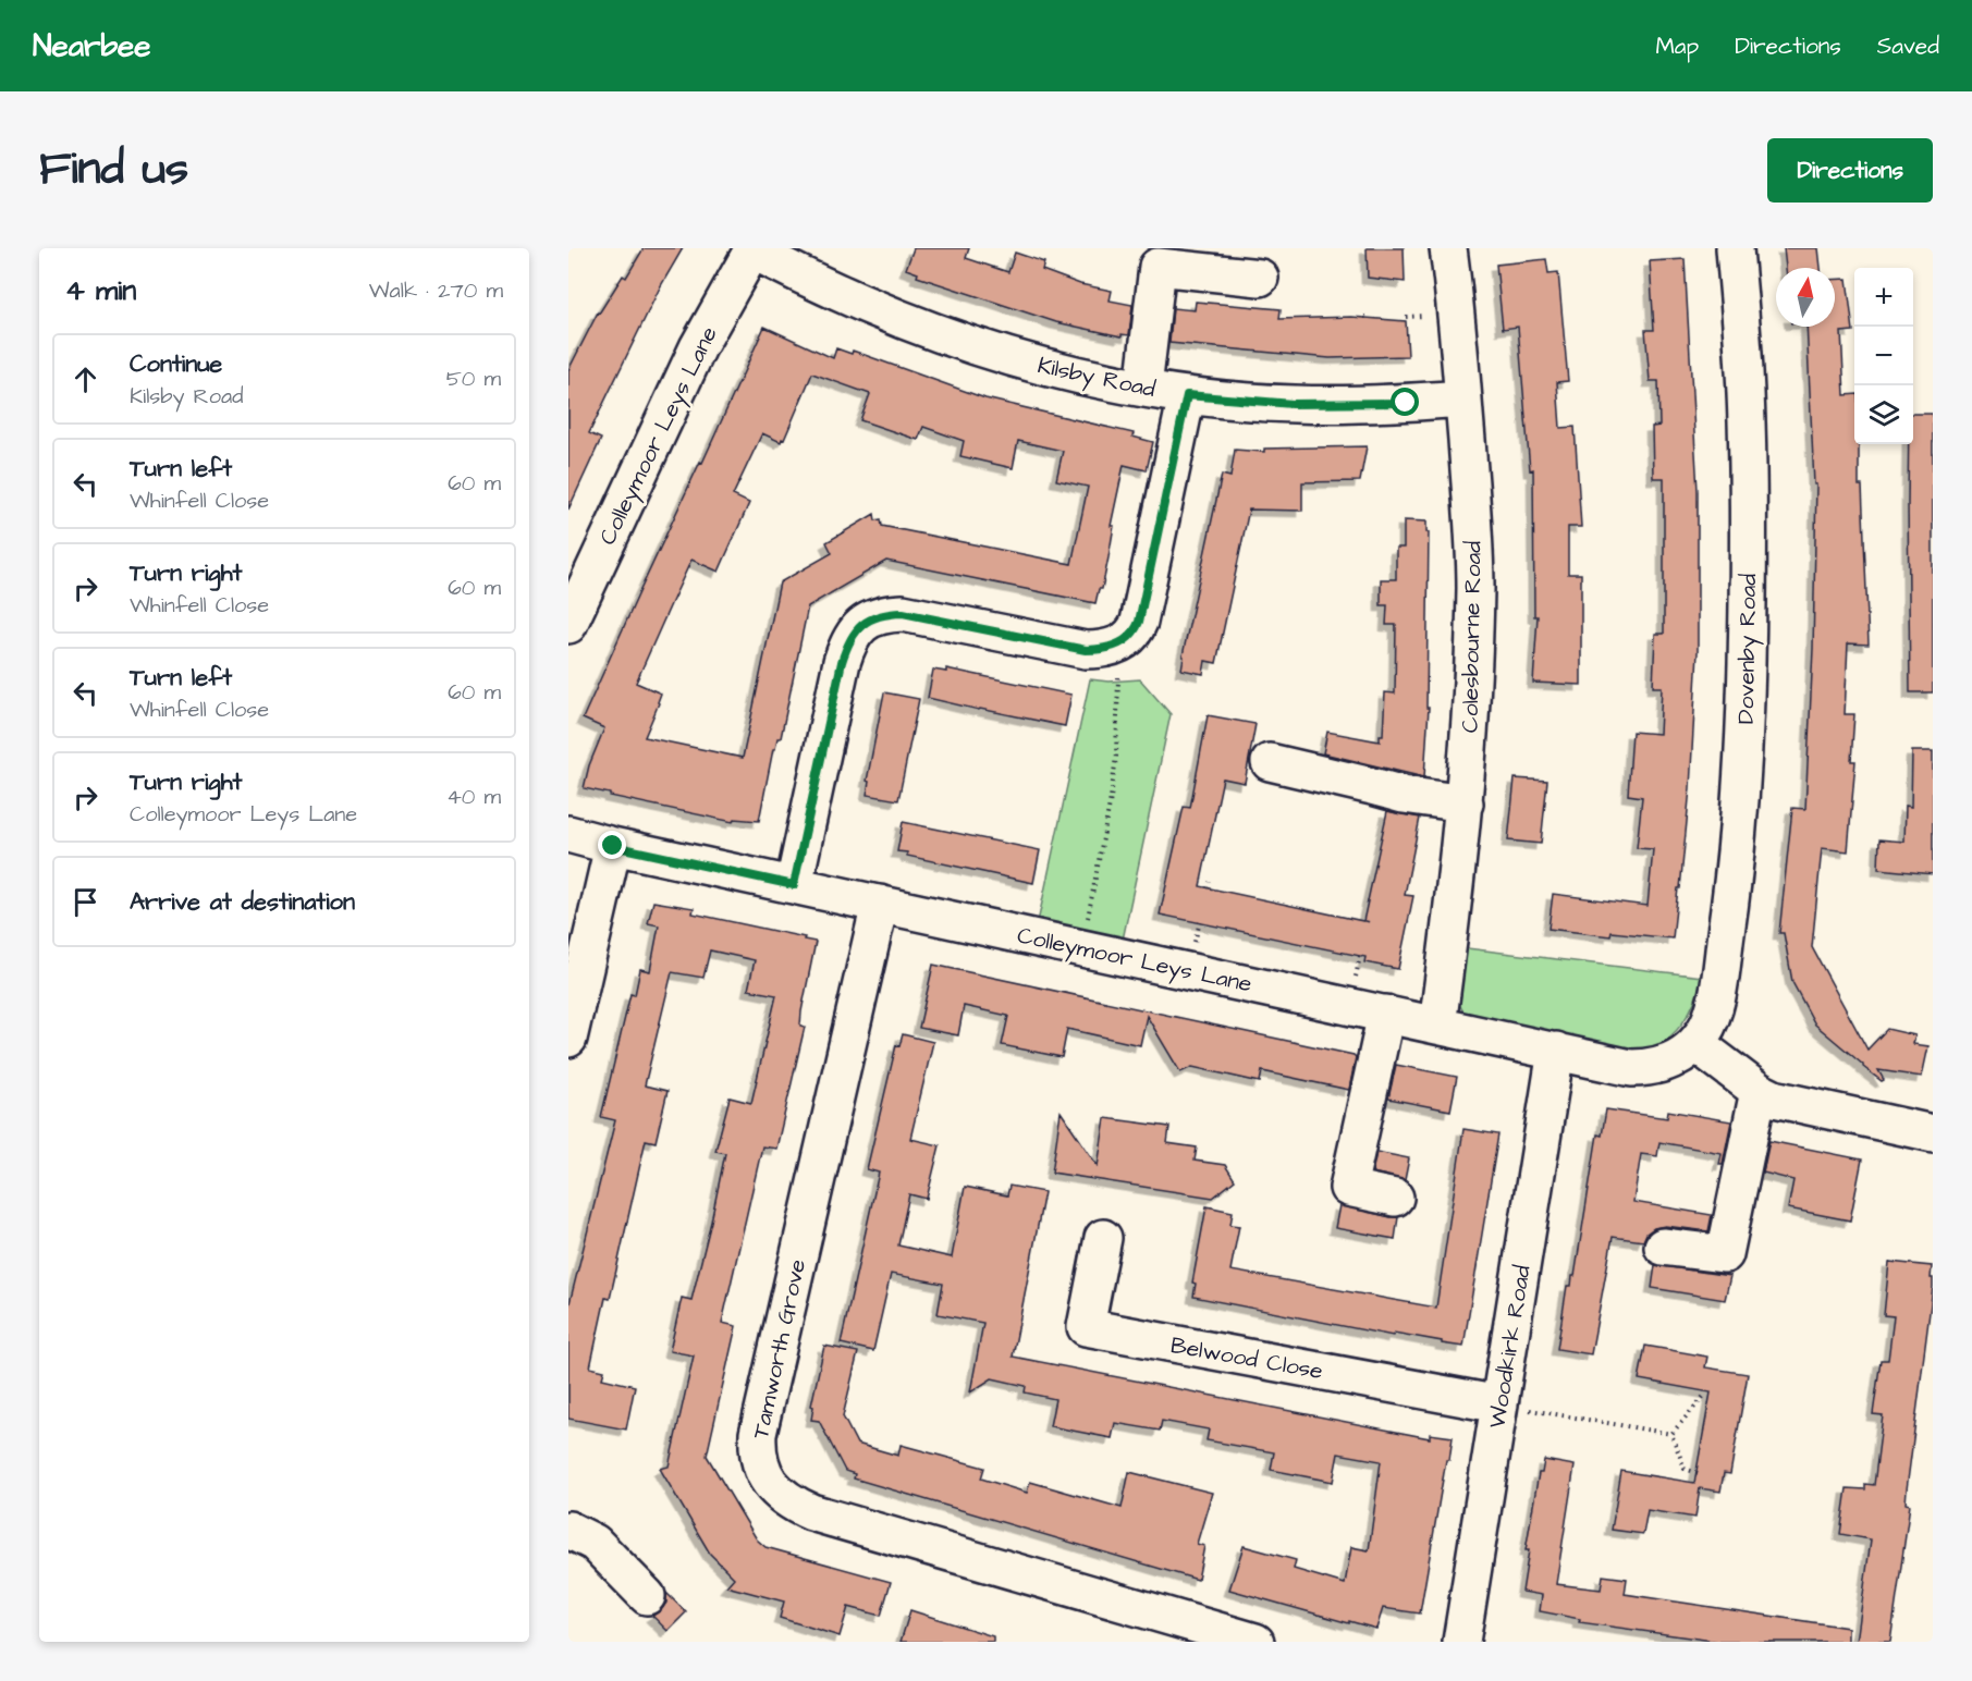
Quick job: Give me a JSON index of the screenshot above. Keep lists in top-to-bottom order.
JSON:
{
  "streets": {
    "street": [
      "Kilsby Road",
      "Colleymoor Leys Lane",
      "Colesbourne Road",
      "Dovenby Road",
      "Woodkirk Road",
      "Tamworth Grove",
      "Belwood Close"
    ]
  },
  "crossings": [
    ["Kilsby Road", "Colleymoor Leys Lane"],
    ["Kilsby Road", "Colesbourne Road"],
    ["Colleymoor Leys Lane", "Colesbourne Road"],
    ["Colleymoor Leys Lane", "Dovenby Road"],
    ["Colleymoor Leys Lane", "Woodkirk Road"],
    ["Colleymoor Leys Lane", "Tamworth Grove"],
    ["Woodkirk Road", "Belwood Close"]
  ],
  "north": "top",
  "page": {
    "header": "Nearbee",
    "nav": ["Map", "Directions", "Saved"],
    "title": "Find us",
    "buttons": "Directions",
    "heading": ["4 min", "Walk · 270 m"],
    "map_buttons": ["+", "−"],
    "list": [
      ["Continue", "Kilsby Road", "50 m"],
      ["Turn left", "Whinfell Close", "60 m"],
      ["Turn right", "Whinfell Close", "60 m"],
      ["Turn left", "Whinfell Close", "60 m"],
      ["Turn right", "Colleymoor Leys Lane", "40 m"],
      "Arrive at destination"
    ]
  }
}
